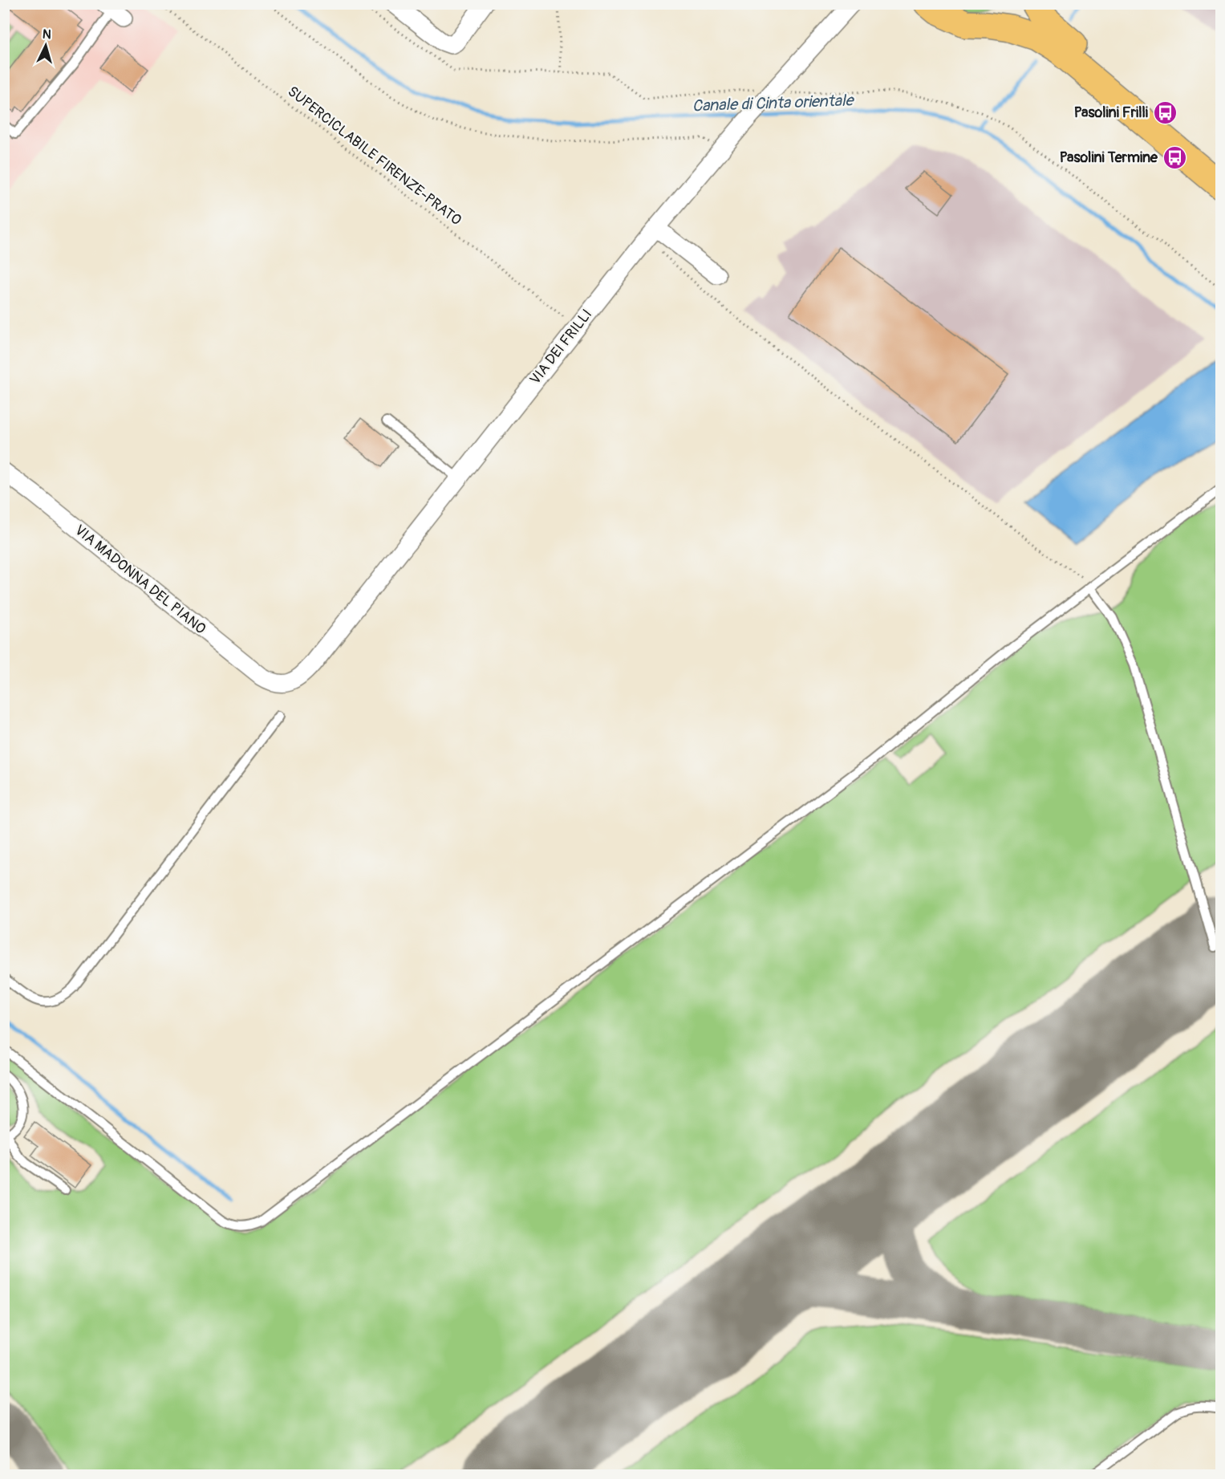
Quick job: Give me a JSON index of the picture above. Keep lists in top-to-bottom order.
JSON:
{
  "streets": {
    "street": ["VIA DEI FRILLI", "VIA MADONNA DEL PIANO"],
    "path": ["SUPERCICLABILE FIRENZE-PRATO"]
  },
  "crossings": [
    ["SUPERCICLABILE FIRENZE-PRATO", "VIA DEI FRILLI"],
    ["VIA DEI FRILLI", "VIA MADONNA DEL PIANO"]
  ],
  "water": ["Canale di Cinta orientale"],
  "places": {
    "bus stop": ["Pasolini Frilli", "Pasolini Termine"]
  },
  "north": "top"
}
